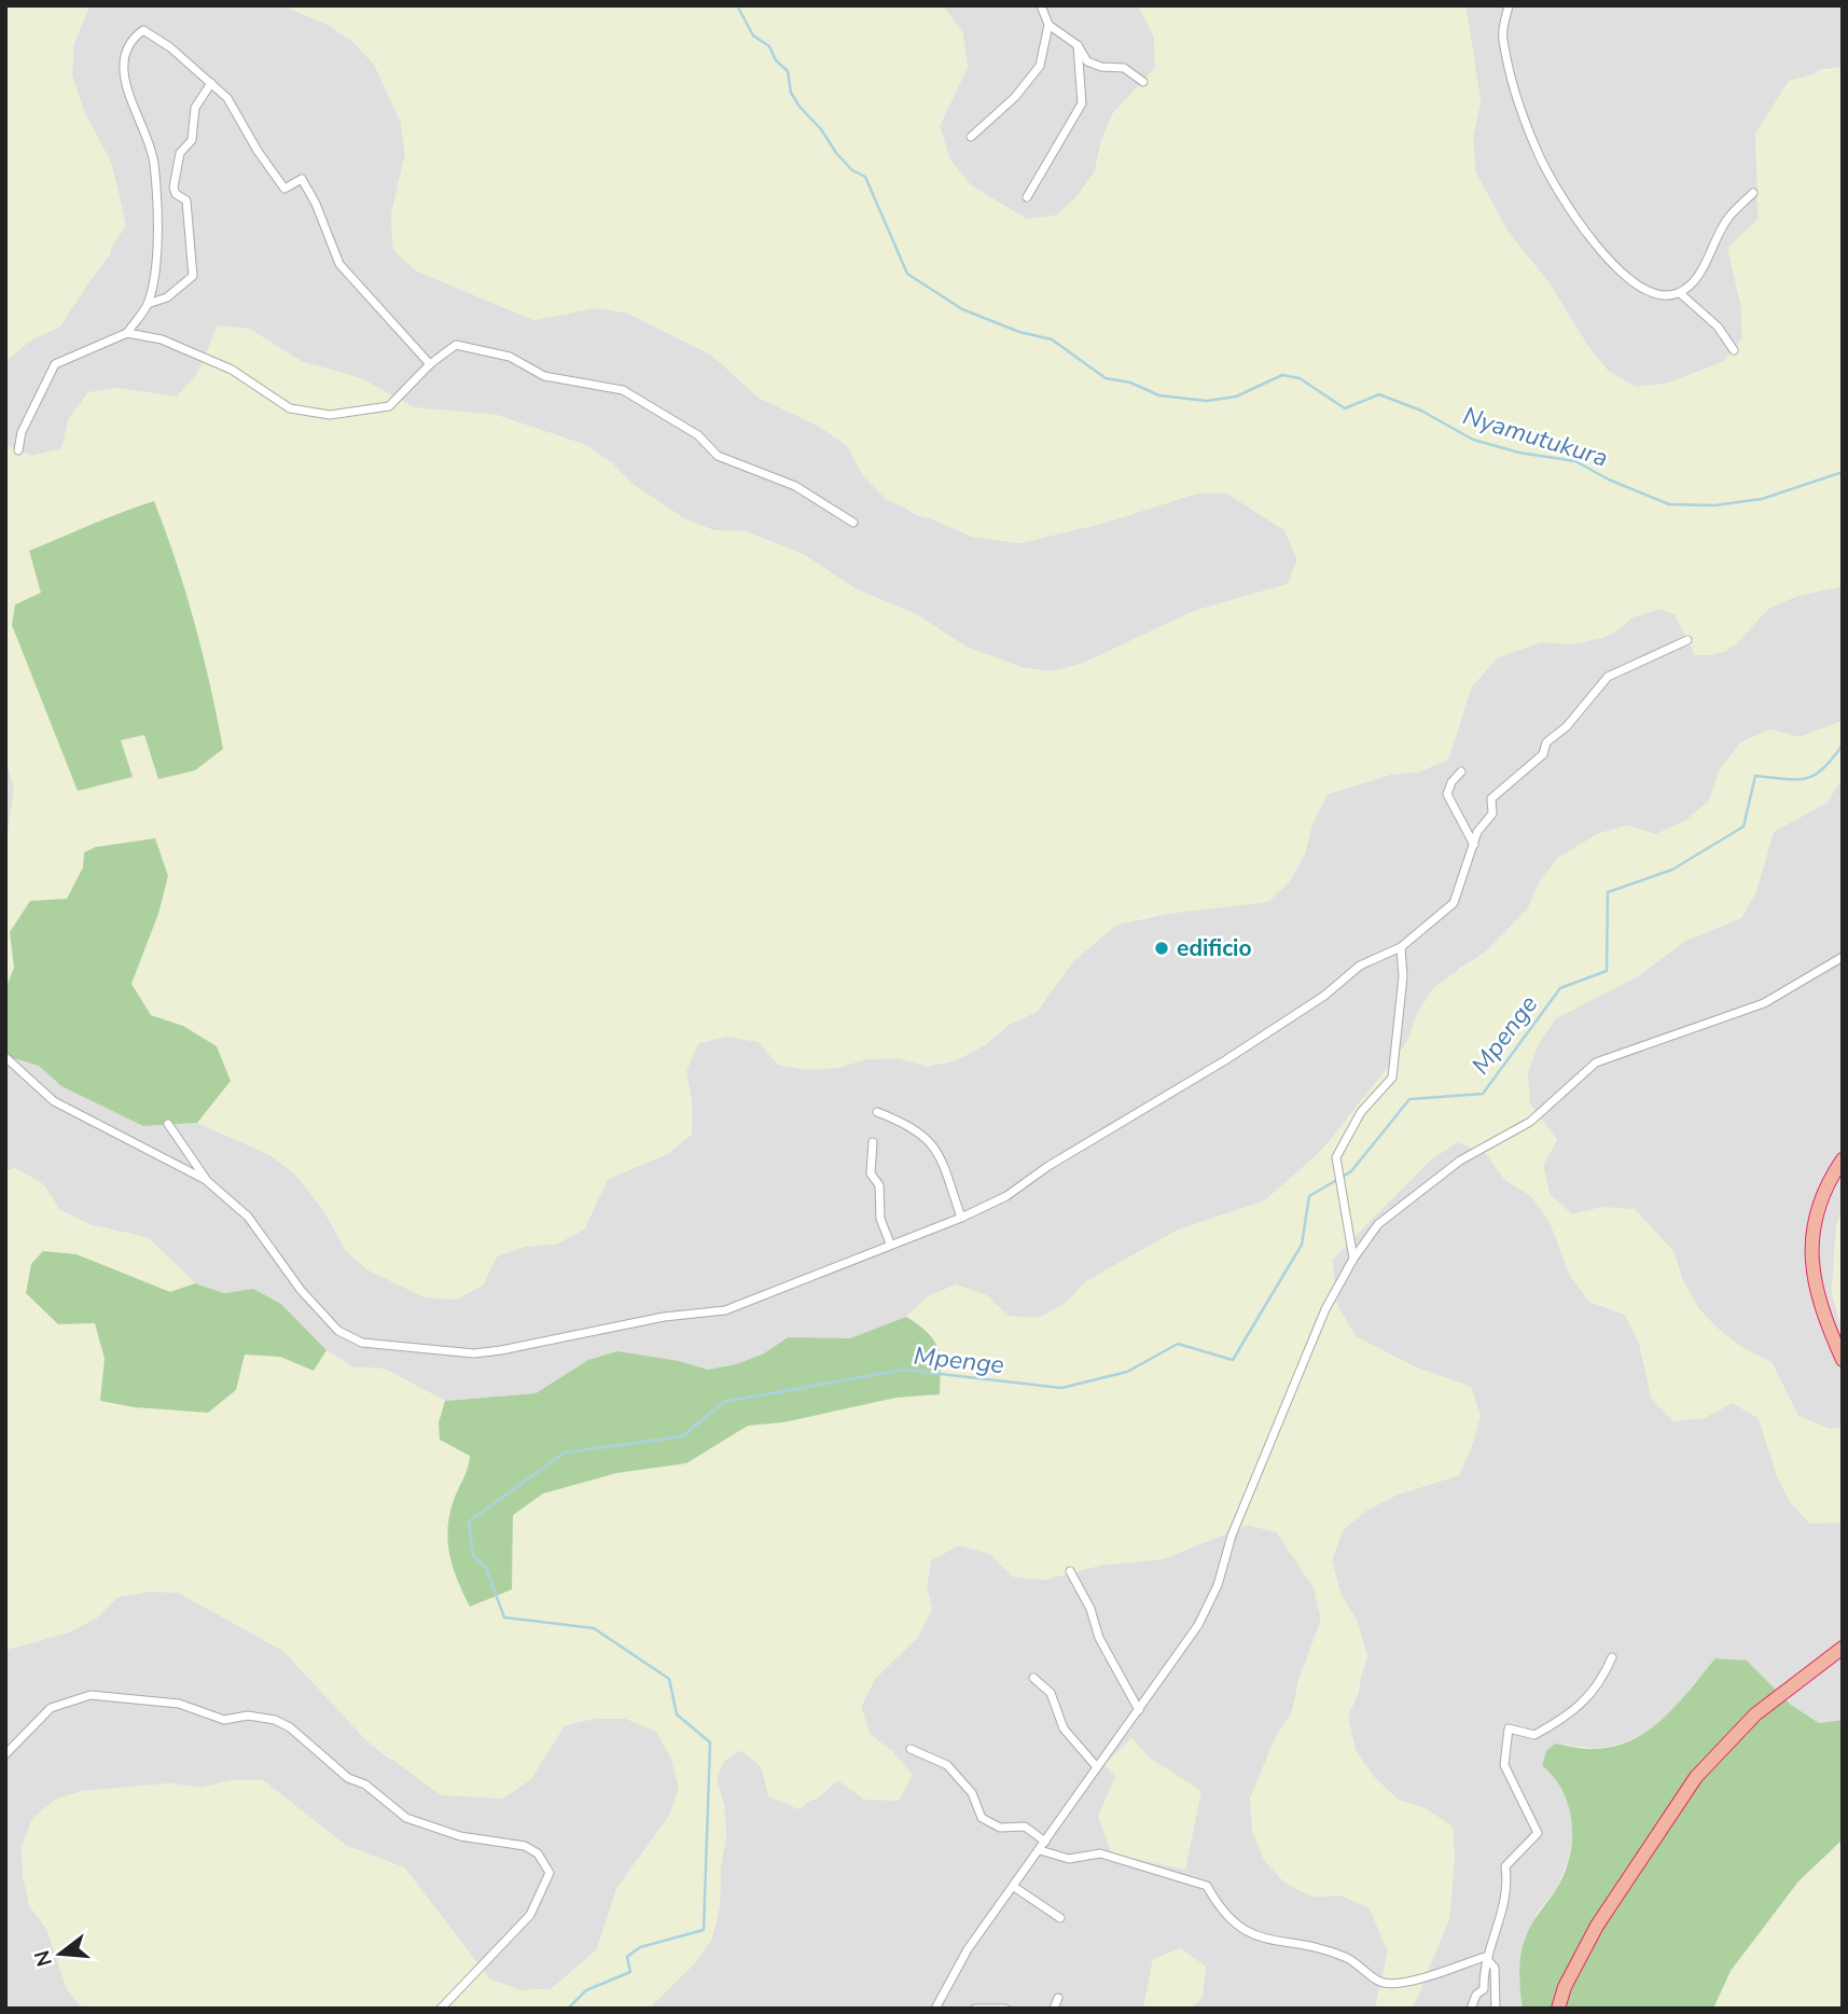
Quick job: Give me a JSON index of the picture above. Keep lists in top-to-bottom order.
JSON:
{
  "water": ["Nyamutukura", "Mpenge"],
  "places": ["edificio"],
  "north": "left"
}
